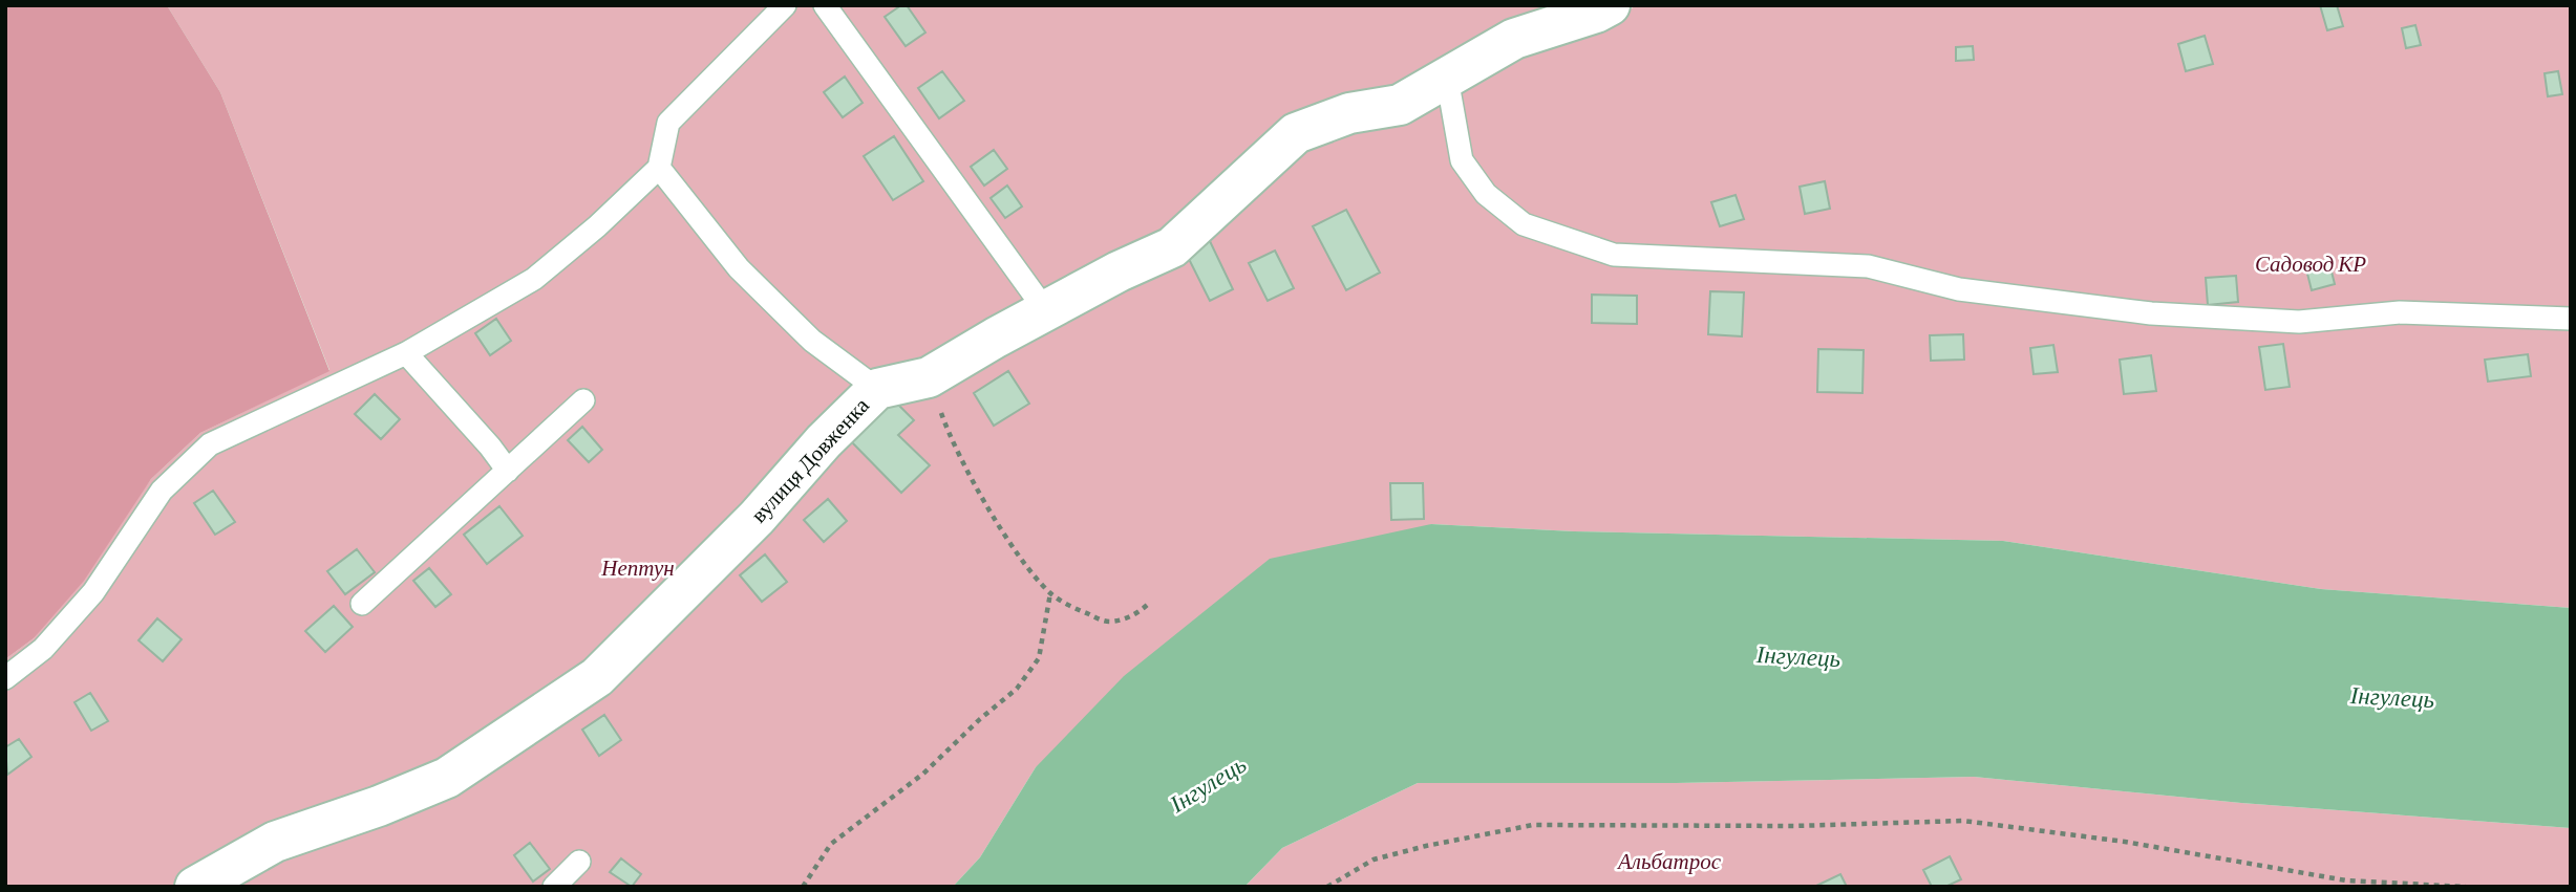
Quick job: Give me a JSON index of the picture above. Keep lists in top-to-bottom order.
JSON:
{
  "streets": {
    "street": ["вулиця Довженка"]
  },
  "water": ["Інгулець"],
  "parks": ["Садовод КР", "Нептун", "Альбатрос"]
}
